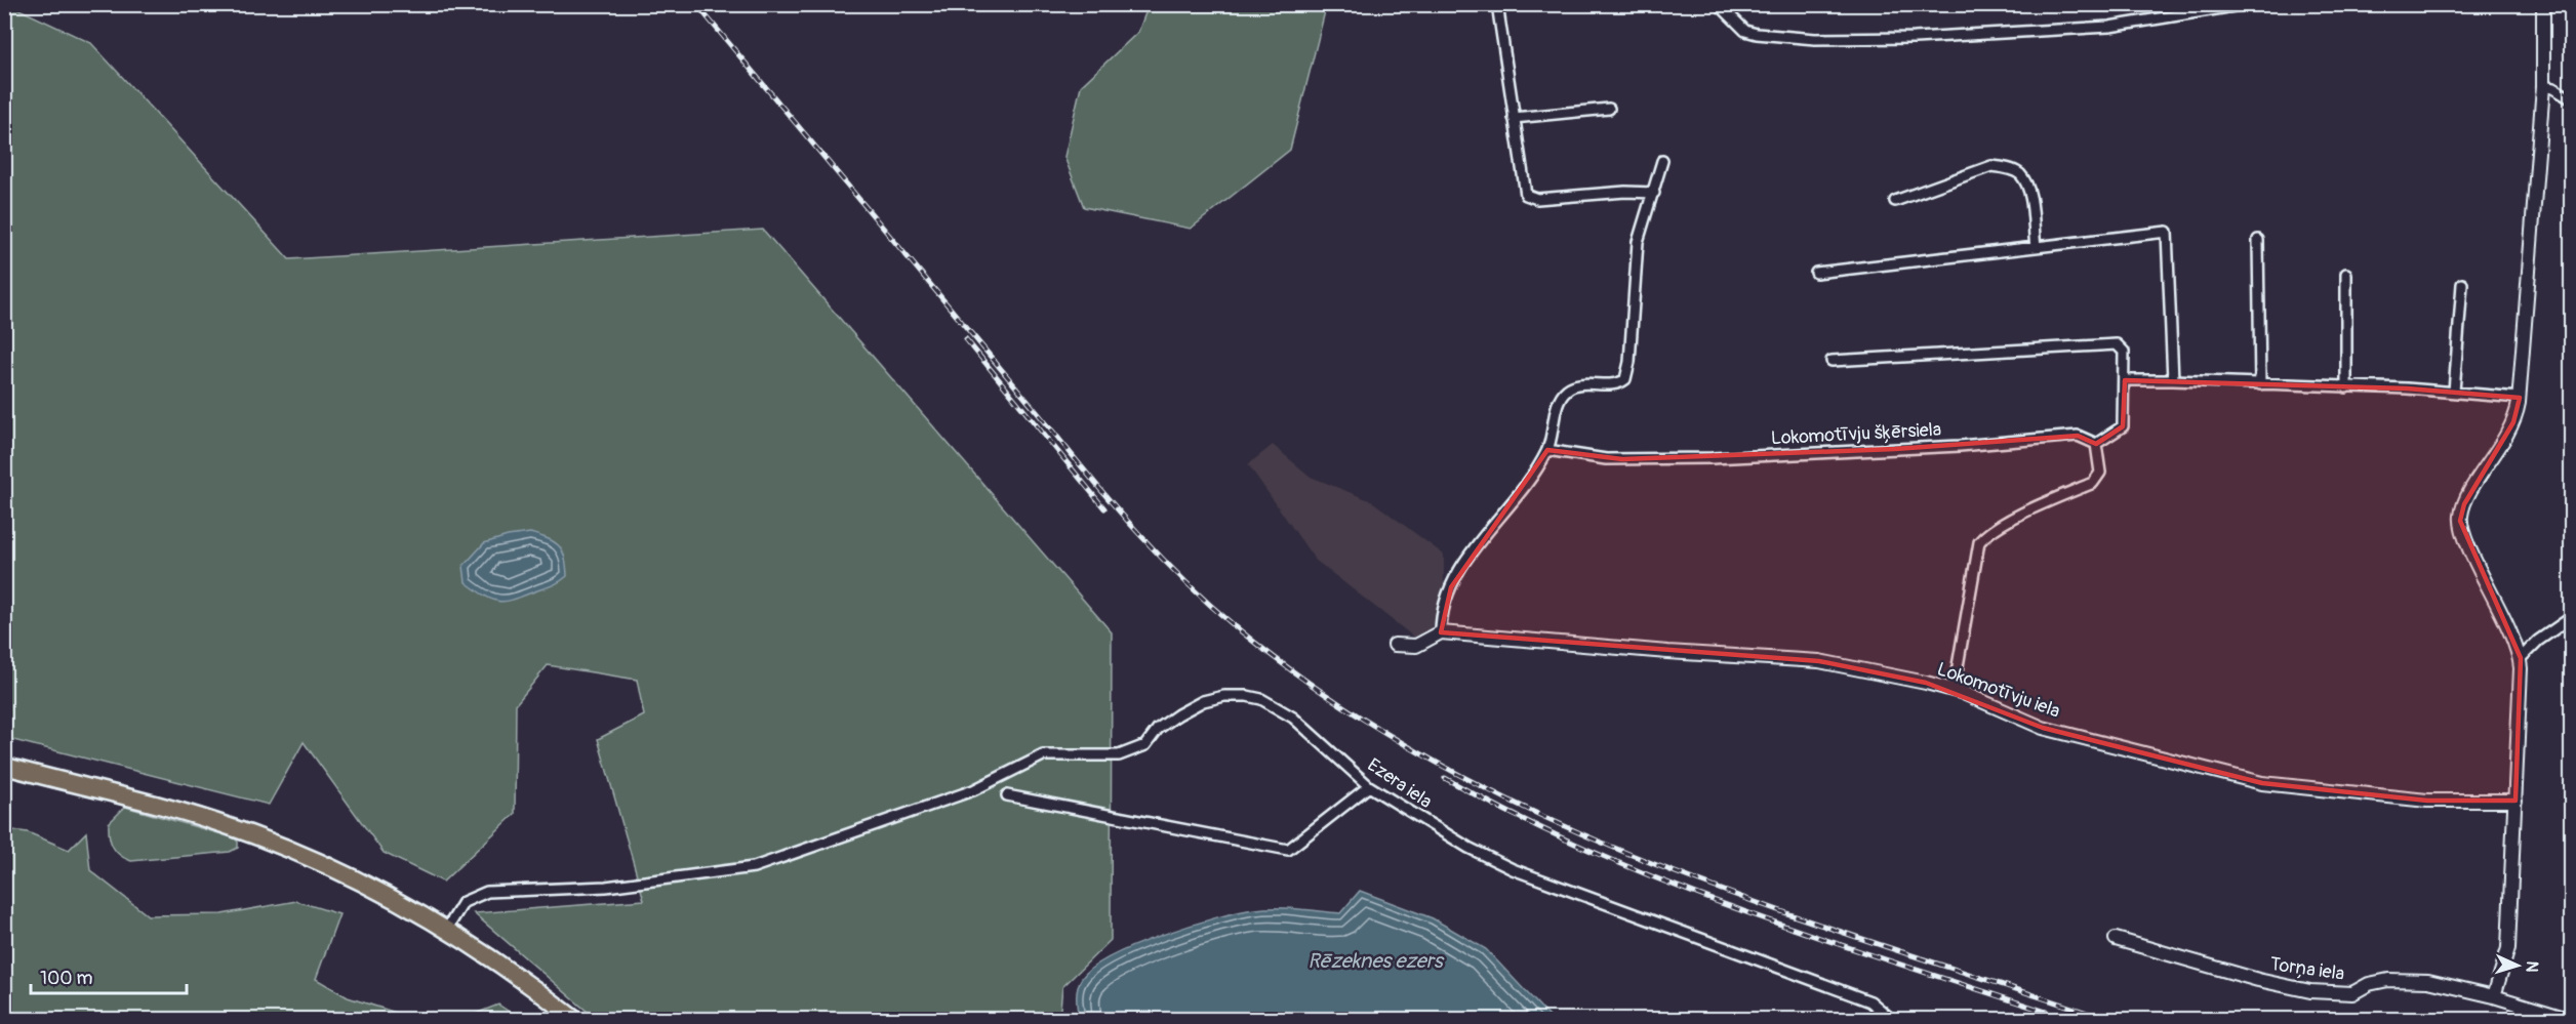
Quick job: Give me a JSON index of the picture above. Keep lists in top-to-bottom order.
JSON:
{
  "streets": {
    "street": [
      "Lokomotīvju šķērsiela",
      "Lokomotīvju iela",
      "Ezera iela",
      "Torņa iela"
    ]
  },
  "water": ["Rēzeknes ezers"],
  "scale_bar": "100 m",
  "north": "right"
}
